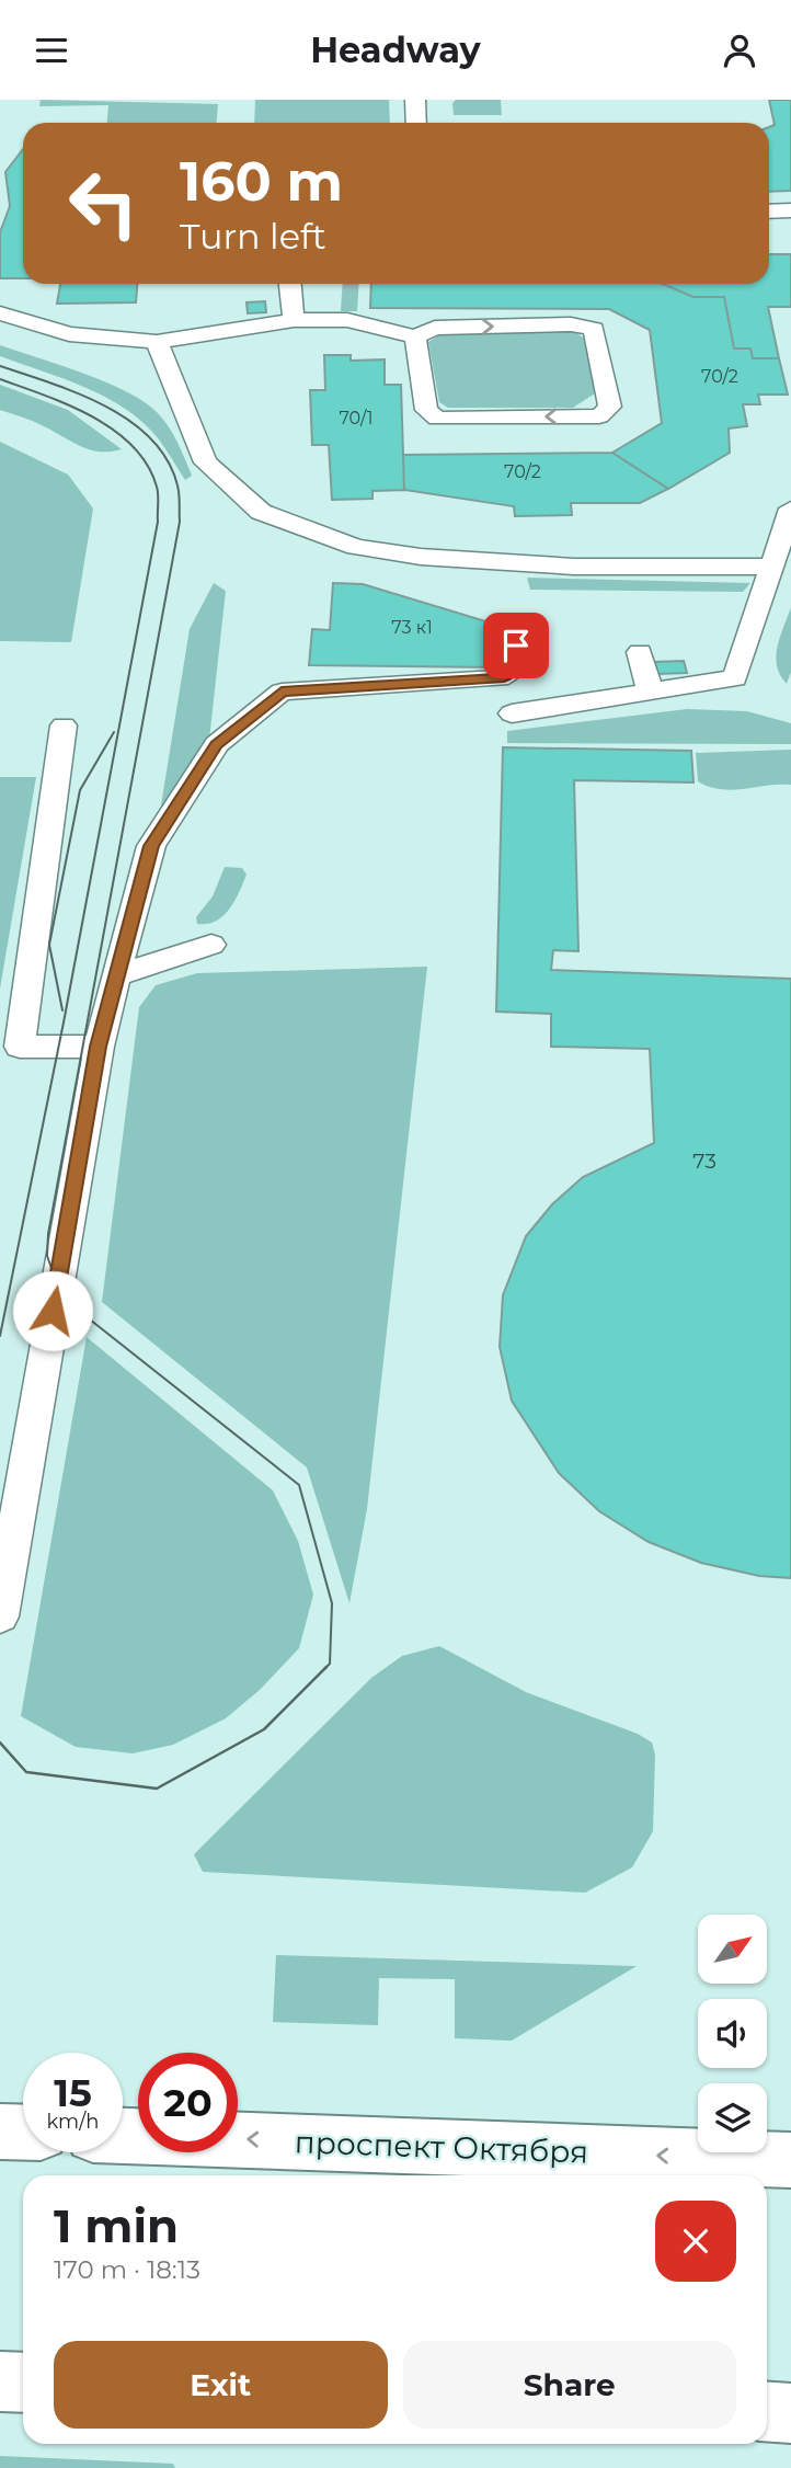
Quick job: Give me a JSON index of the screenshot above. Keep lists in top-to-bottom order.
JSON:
{
  "streets": {
    "main road": ["проспект Октября"]
  },
  "one_way": ["проспект Октября"],
  "house_numbers": [
    "70/2",
    "70/1",
    "70/2",
    "73 к1",
    "73"
  ],
  "north": "top right",
  "page": {
    "header": "Headway",
    "turn": ["160 m", "Turn left"],
    "speed": "15 km/h",
    "limit": "20",
    "heading": ["1 min", "170 m · 18:13"],
    "buttons": ["Exit", "Share"]
  }
}
